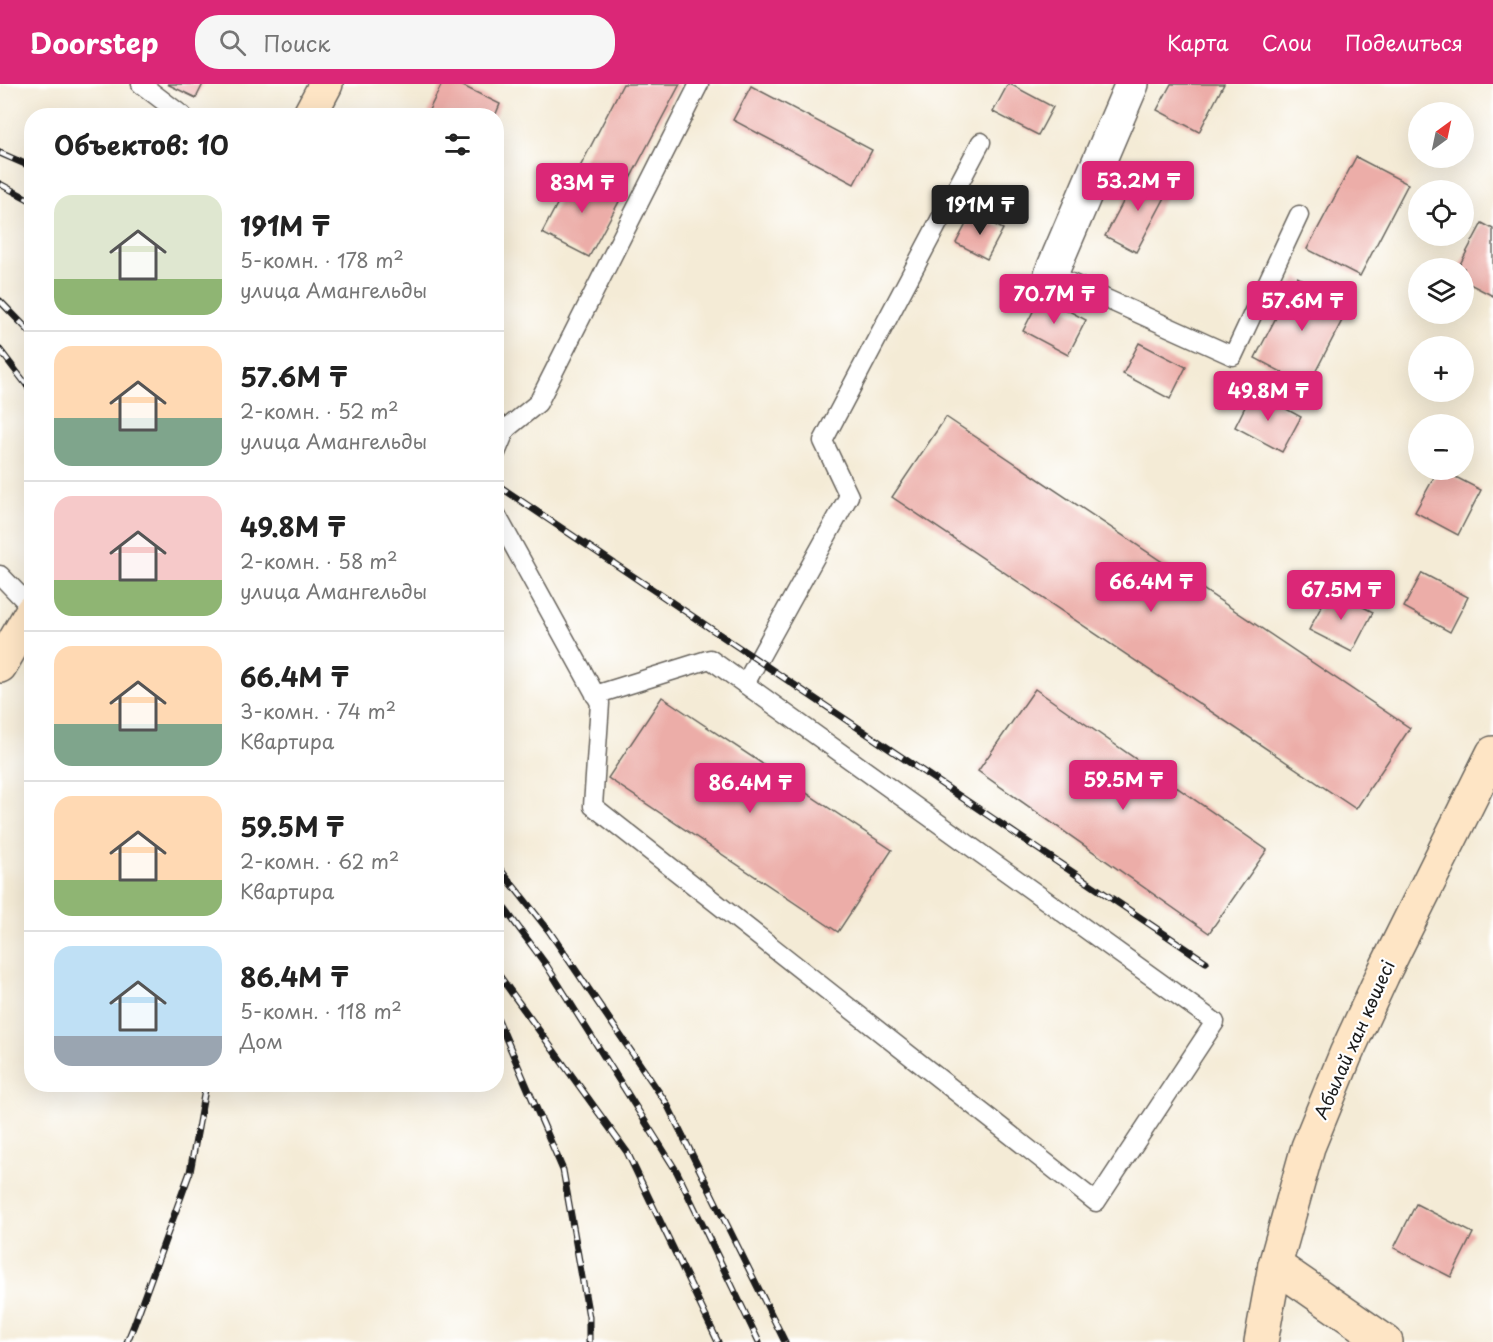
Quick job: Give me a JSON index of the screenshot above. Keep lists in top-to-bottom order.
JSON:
{
  "streets": {
    "main road": ["Абылай хан көшесі"]
  },
  "north": "top right",
  "page": {
    "header": "Doorstep",
    "search": "Поиск",
    "nav": ["Карта", "Слои", "Поделиться"],
    "map_buttons": ["+", "−"],
    "heading": "Объектов: 10",
    "price": [
      "53.2M ₸",
      "83M ₸",
      "191M ₸",
      "70.7M ₸",
      "57.6M ₸",
      "49.8M ₸",
      "66.4M ₸",
      "67.5M ₸",
      "59.5M ₸",
      "86.4M ₸"
    ],
    "list": [
      {
        "name": "191M ₸",
        "note": "5-комн. · 178 m² · улица Амангельды"
      },
      {
        "name": "57.6M ₸",
        "note": "2-комн. · 52 m² · улица Амангельды"
      },
      {
        "name": "49.8M ₸",
        "note": "2-комн. · 58 m² · улица Амангельды"
      },
      {
        "name": "66.4M ₸",
        "note": "3-комн. · 74 m² · Квартира"
      },
      {
        "name": "59.5M ₸",
        "note": "2-комн. · 62 m² · Квартира"
      },
      {
        "name": "86.4M ₸",
        "note": "5-комн. · 118 m² · Дом"
      }
    ]
  }
}
